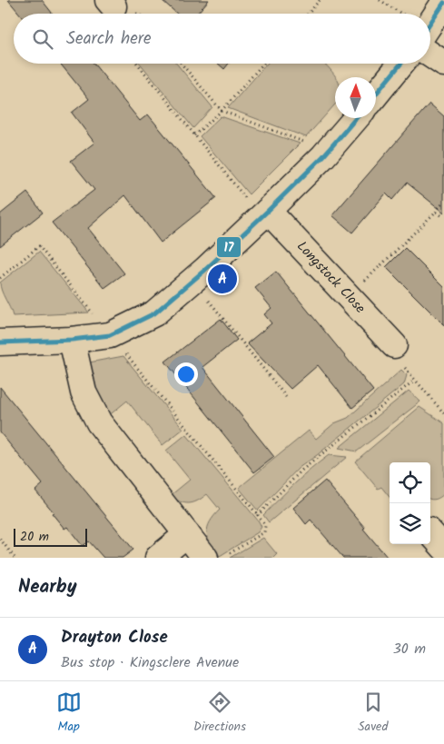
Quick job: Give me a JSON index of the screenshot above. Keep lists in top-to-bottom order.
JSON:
{
  "streets": {
    "street": ["Longstock Close"]
  },
  "lines": ["transit line 17"],
  "scale_bar": "20 m",
  "north": "top",
  "page": {
    "search": "Search here",
    "pins": "A",
    "scale": "20 m",
    "heading": "Nearby",
    "list": [
      {
        "mark": "A",
        "name": "Drayton Close",
        "note": "Bus stop · Kingsclere Avenue",
        "value": "30 m"
      }
    ],
    "nav": ["Map", "Directions", "Saved"]
  }
}
